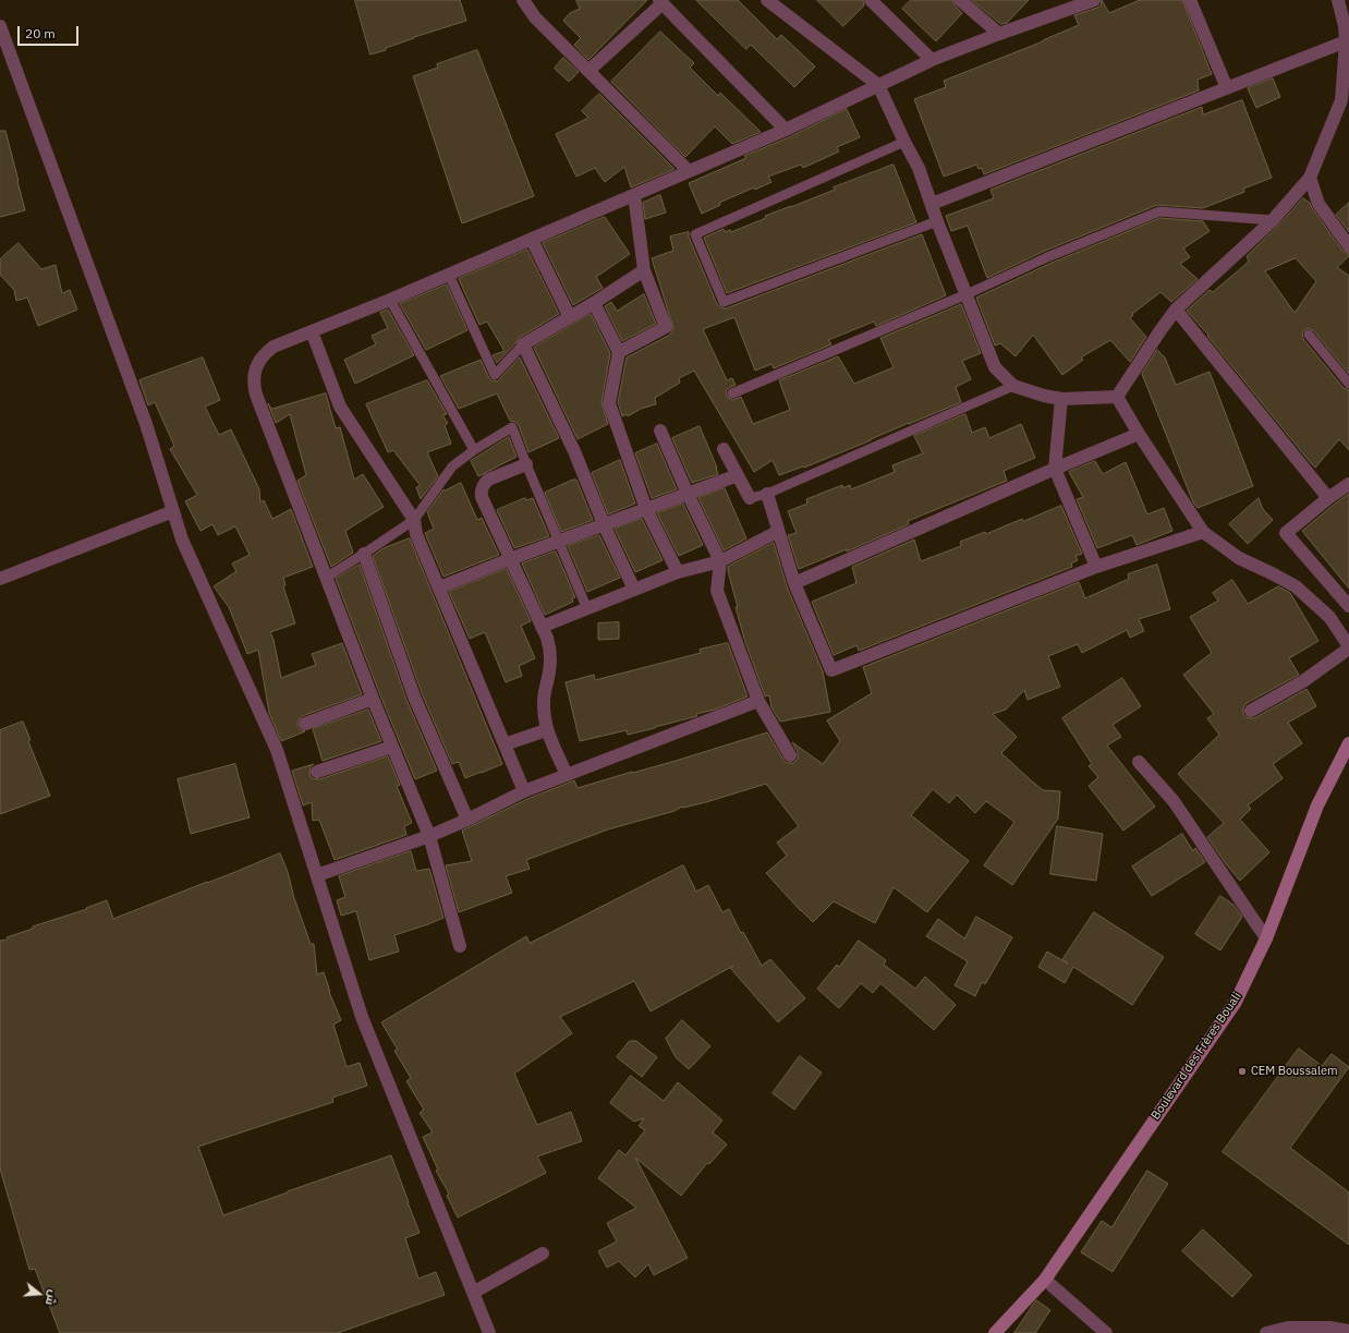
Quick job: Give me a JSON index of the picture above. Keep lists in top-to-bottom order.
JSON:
{
  "streets": {
    "street": ["Boulevard des Frères Bouali"]
  },
  "places": ["CEM Boussalem"],
  "scale_bar": "20 m",
  "north": "right"
}
